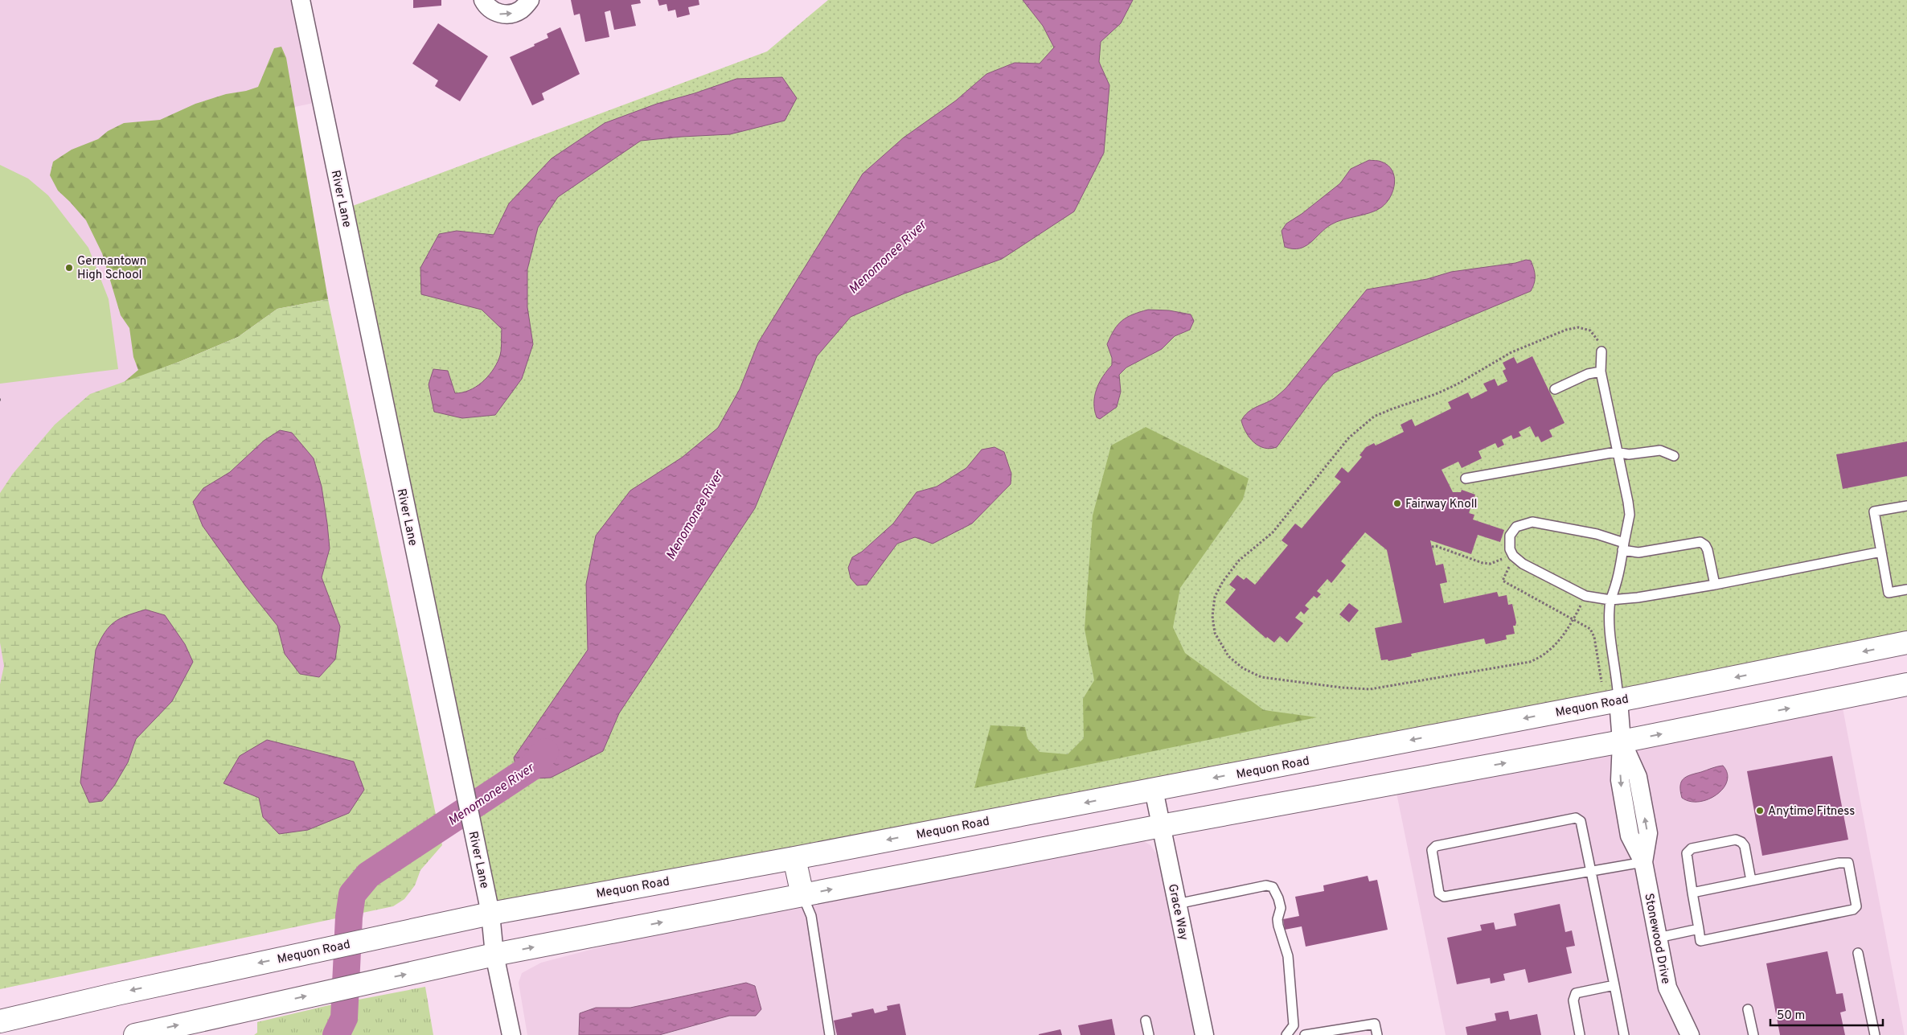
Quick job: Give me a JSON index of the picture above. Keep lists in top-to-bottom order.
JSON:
{
  "streets": {
    "main road": ["Mequon Road"],
    "street": ["River Lane", "Grace Way", "Stonewood Drive"]
  },
  "crossings": [
    ["River Lane", "Mequon Road"],
    ["Mequon Road", "Grace Way"],
    ["Mequon Road", "Stonewood Drive"]
  ],
  "water": ["Menomonee River"],
  "places": ["Germantown High School", "Fairway Knoll", "Anytime Fitness"],
  "scale_bar": "50 m"
}
